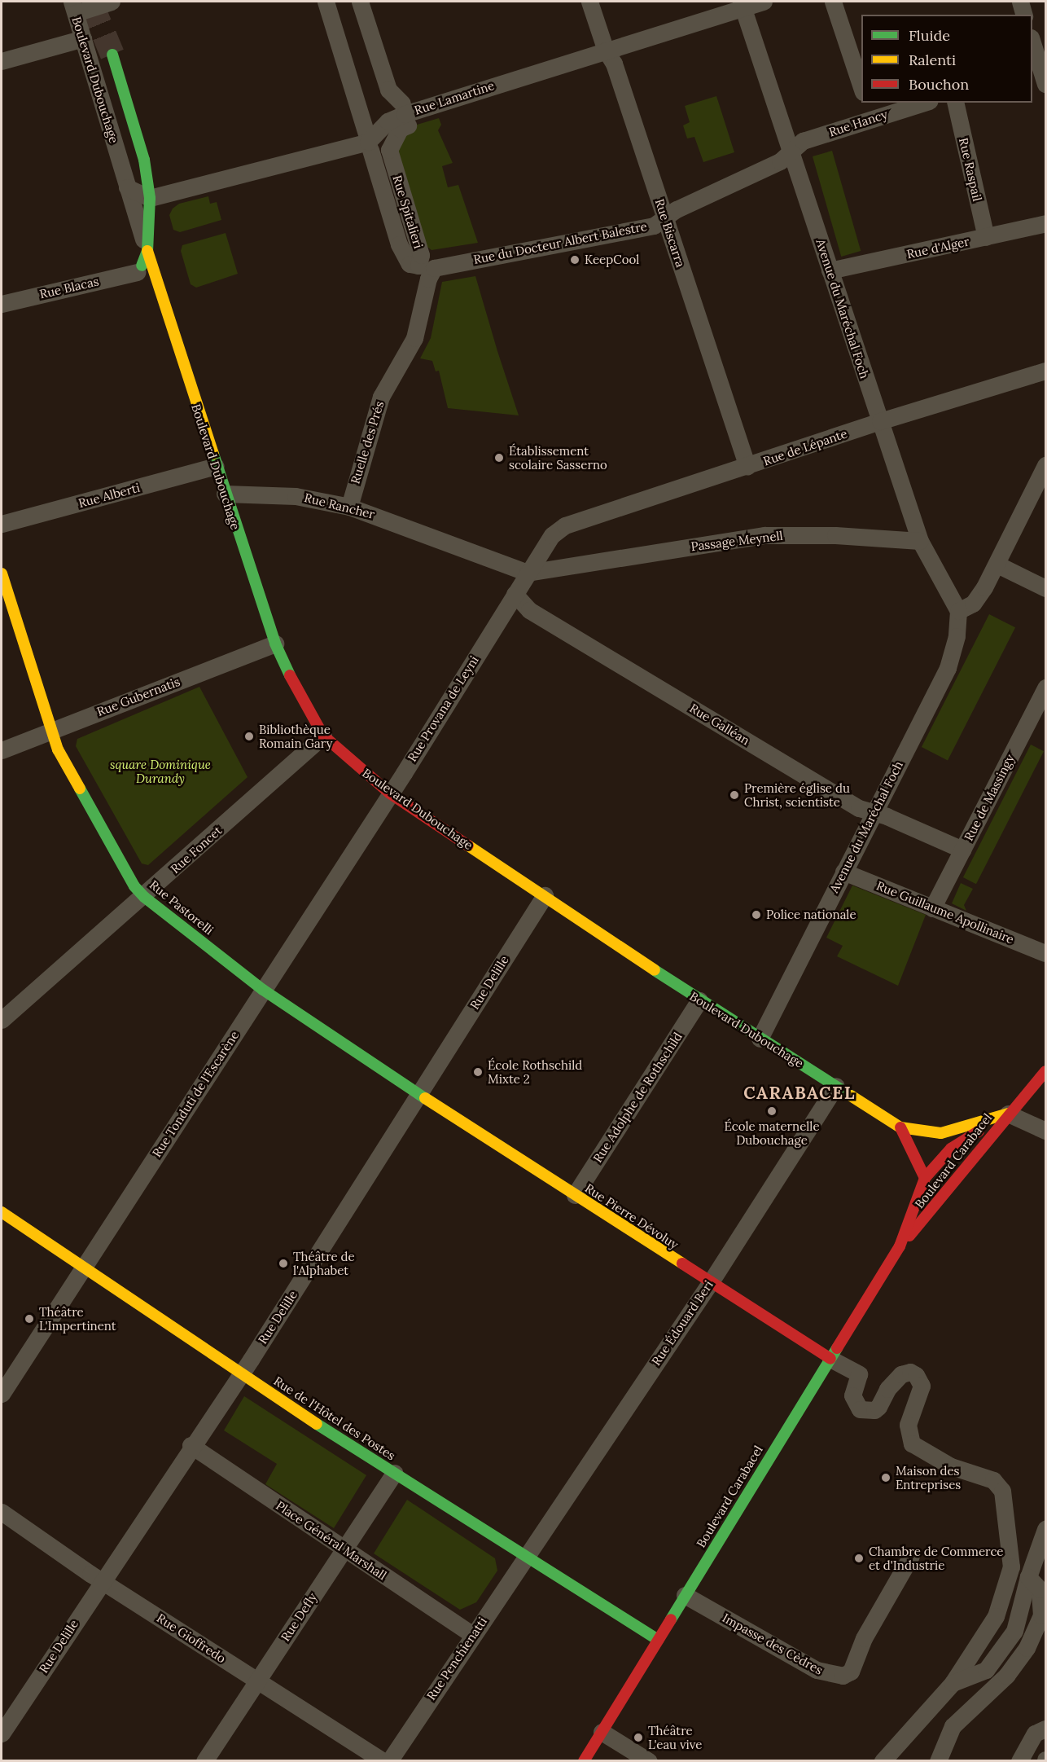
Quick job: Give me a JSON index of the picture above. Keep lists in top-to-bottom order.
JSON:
{
  "streets": {
    "main road": [
      "Boulevard Dubouchage",
      "Rue Pastorelli",
      "Boulevard Carabacel",
      "Rue Pierre Dévoluy",
      "Rue de l'Hôtel des Postes"
    ],
    "street": [
      "Rue Lamartine",
      "Rue Hancy",
      "Rue Raspail",
      "Rue Spitalieri",
      "Rue Biscarra",
      "Rue du Docteur Albert Balestre",
      "Rue d'Alger",
      "Rue Blacas",
      "Avenue du Maréchal Foch",
      "Ruelle des Prés",
      "Rue de Lépante",
      "Rue Alberti",
      "Rue Rancher",
      "Passage Meynell",
      "Rue Gubernatis",
      "Rue Provana de Leyni",
      "Rue Galléan",
      "Rue de Massingy",
      "Rue Foncet",
      "Rue Guillaume Apollinaire",
      "Rue Delille",
      "Rue Tonduti de l'Escarène",
      "Rue Adolphe de Rothschild",
      "Rue Édouard Beri",
      "Place Général Marshall",
      "Rue Defly",
      "Rue Gioffredo",
      "Impasse des Cèdres",
      "Rue Penchienatti"
    ]
  },
  "crossings": [
    ["Boulevard Dubouchage", "Rue Lamartine"],
    ["Boulevard Dubouchage", "Rue Blacas"],
    ["Boulevard Dubouchage", "Avenue du Maréchal Foch"],
    ["Boulevard Dubouchage", "Rue Alberti"],
    ["Boulevard Dubouchage", "Rue Rancher"],
    ["Boulevard Dubouchage", "Rue Gubernatis"],
    ["Boulevard Dubouchage", "Rue Provana de Leyni"],
    ["Boulevard Dubouchage", "Rue Foncet"],
    ["Boulevard Dubouchage", "Rue Delille"],
    ["Boulevard Dubouchage", "Rue Tonduti de l'Escarène"],
    ["Boulevard Dubouchage", "Rue Adolphe de Rothschild"],
    ["Boulevard Dubouchage", "Boulevard Carabacel"],
    ["Boulevard Dubouchage", "Rue Édouard Beri"],
    ["Rue Lamartine", "Rue Biscarra"],
    ["Rue Lamartine", "Avenue du Maréchal Foch"],
    ["Rue Hancy", "Rue du Docteur Albert Balestre"],
    ["Rue Hancy", "Avenue du Maréchal Foch"],
    ["Rue Raspail", "Rue d'Alger"],
    ["Rue Biscarra", "Rue du Docteur Albert Balestre"],
    ["Rue Biscarra", "Rue de Lépante"],
    ["Rue du Docteur Albert Balestre", "Avenue du Maréchal Foch"],
    ["Rue du Docteur Albert Balestre", "Ruelle des Prés"],
    ["Rue d'Alger", "Avenue du Maréchal Foch"],
    ["Avenue du Maréchal Foch", "Rue de Lépante"],
    ["Avenue du Maréchal Foch", "Passage Meynell"],
    ["Avenue du Maréchal Foch", "Rue Galléan"],
    ["Avenue du Maréchal Foch", "Rue Guillaume Apollinaire"],
    ["Ruelle des Prés", "Rue Rancher"],
    ["Rue de Lépante", "Rue Provana de Leyni"],
    ["Rue Rancher", "Passage Meynell"],
    ["Rue Rancher", "Rue Provana de Leyni"],
    ["Passage Meynell", "Rue Provana de Leyni"],
    ["Rue Gubernatis", "Rue Pastorelli"],
    ["Rue Provana de Leyni", "Rue Galléan"],
    ["Rue Provana de Leyni", "Rue Tonduti de l'Escarène"],
    ["Rue Galléan", "Rue de Massingy"],
    ["Rue de Massingy", "Rue Guillaume Apollinaire"],
    ["Rue Foncet", "Rue Pastorelli"],
    ["Rue Pastorelli", "Rue Delille"],
    ["Rue Pastorelli", "Rue Tonduti de l'Escarène"],
    ["Rue Pastorelli", "Rue Pierre Dévoluy"],
    ["Rue Delille", "Rue Pierre Dévoluy"],
    ["Rue Delille", "Rue de l'Hôtel des Postes"],
    ["Rue Delille", "Place Général Marshall"],
    ["Rue Delille", "Rue Gioffredo"],
    ["Rue Tonduti de l'Escarène", "Rue de l'Hôtel des Postes"],
    ["Rue Adolphe de Rothschild", "Rue Pierre Dévoluy"],
    ["Boulevard Carabacel", "Rue Pierre Dévoluy"],
    ["Boulevard Carabacel", "Rue de l'Hôtel des Postes"],
    ["Boulevard Carabacel", "Impasse des Cèdres"],
    ["Rue Pierre Dévoluy", "Rue Édouard Beri"],
    ["Rue Édouard Beri", "Rue de l'Hôtel des Postes"],
    ["Rue Édouard Beri", "Rue Penchienatti"],
    ["Rue de l'Hôtel des Postes", "Rue Defly"],
    ["Rue de l'Hôtel des Postes", "Rue Penchienatti"],
    ["Place Général Marshall", "Rue Defly"],
    ["Place Général Marshall", "Rue Penchienatti"],
    ["Rue Defly", "Rue Gioffredo"]
  ],
  "districts": ["CARABACEL"],
  "parks": ["square Dominique Durandy"],
  "places": [
    "KeepCool",
    "Établissement scolaire Sasserno",
    "Bibliothèque Romain Gary",
    "Première église du Christ, scientiste",
    "Police nationale",
    "École Rothschild Mixte 2",
    "École maternelle Dubouchage",
    "Théâtre de l'Alphabet",
    "Théâtre L'Impertinent",
    "Maison des Entreprises",
    "Chambre de Commerce et d'Industrie",
    "Théâtre L'eau vive"
  ],
  "legend": ["Fluide", "Ralenti", "Bouchon"]
}
